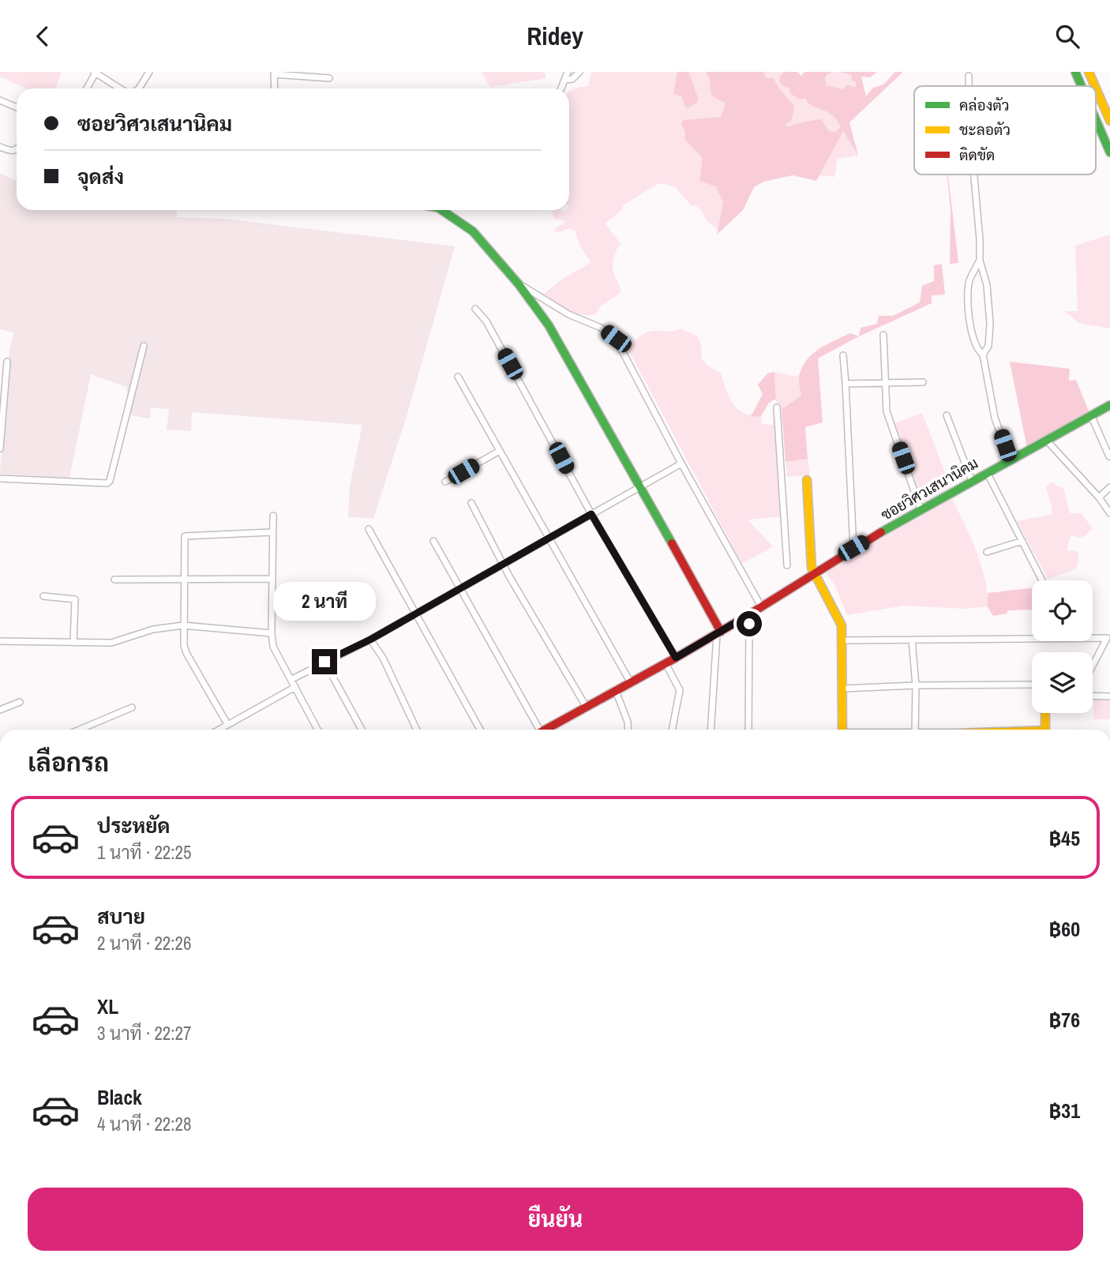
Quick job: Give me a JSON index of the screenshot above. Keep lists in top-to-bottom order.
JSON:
{
  "streets": {
    "street": ["ซอยวิศวเสนานิคม"]
  },
  "legend": ["คล่องตัว", "ชะลอตัว", "ติดขัด"],
  "page": {
    "header": "Ridey",
    "banner": ["ซอยวิศวเสนานิคม", "จุดส่ง"],
    "bubble": "2 นาที",
    "heading": "เลือกรถ",
    "list": [
      {
        "name": "ประหยัด",
        "note": "1 นาที · 22:25",
        "value": "฿45"
      },
      {
        "name": "สบาย",
        "note": "2 นาที · 22:26",
        "value": "฿60"
      },
      {
        "name": "XL",
        "note": "3 นาที · 22:27",
        "value": "฿76"
      },
      {
        "name": "Black",
        "note": "4 นาที · 22:28",
        "value": "฿31"
      }
    ],
    "buttons": "ยืนยัน"
  }
}
